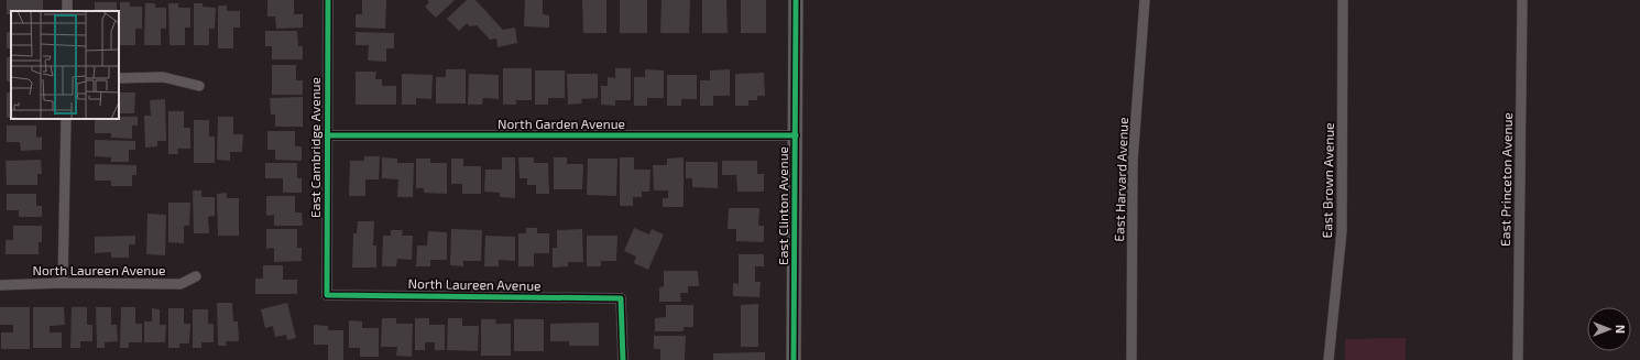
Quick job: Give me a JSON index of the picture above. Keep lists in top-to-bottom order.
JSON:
{
  "streets": {
    "main road": ["East Clinton Avenue"],
    "street": [
      "North Garden Avenue",
      "East Cambridge Avenue",
      "East Harvard Avenue",
      "East Princeton Avenue",
      "East Brown Avenue",
      "North Laureen Avenue"
    ]
  },
  "crossings": [
    ["North Garden Avenue", "East Cambridge Avenue"],
    ["North Garden Avenue", "East Clinton Avenue"],
    ["East Cambridge Avenue", "North Laureen Avenue"]
  ],
  "north": "right"
}
